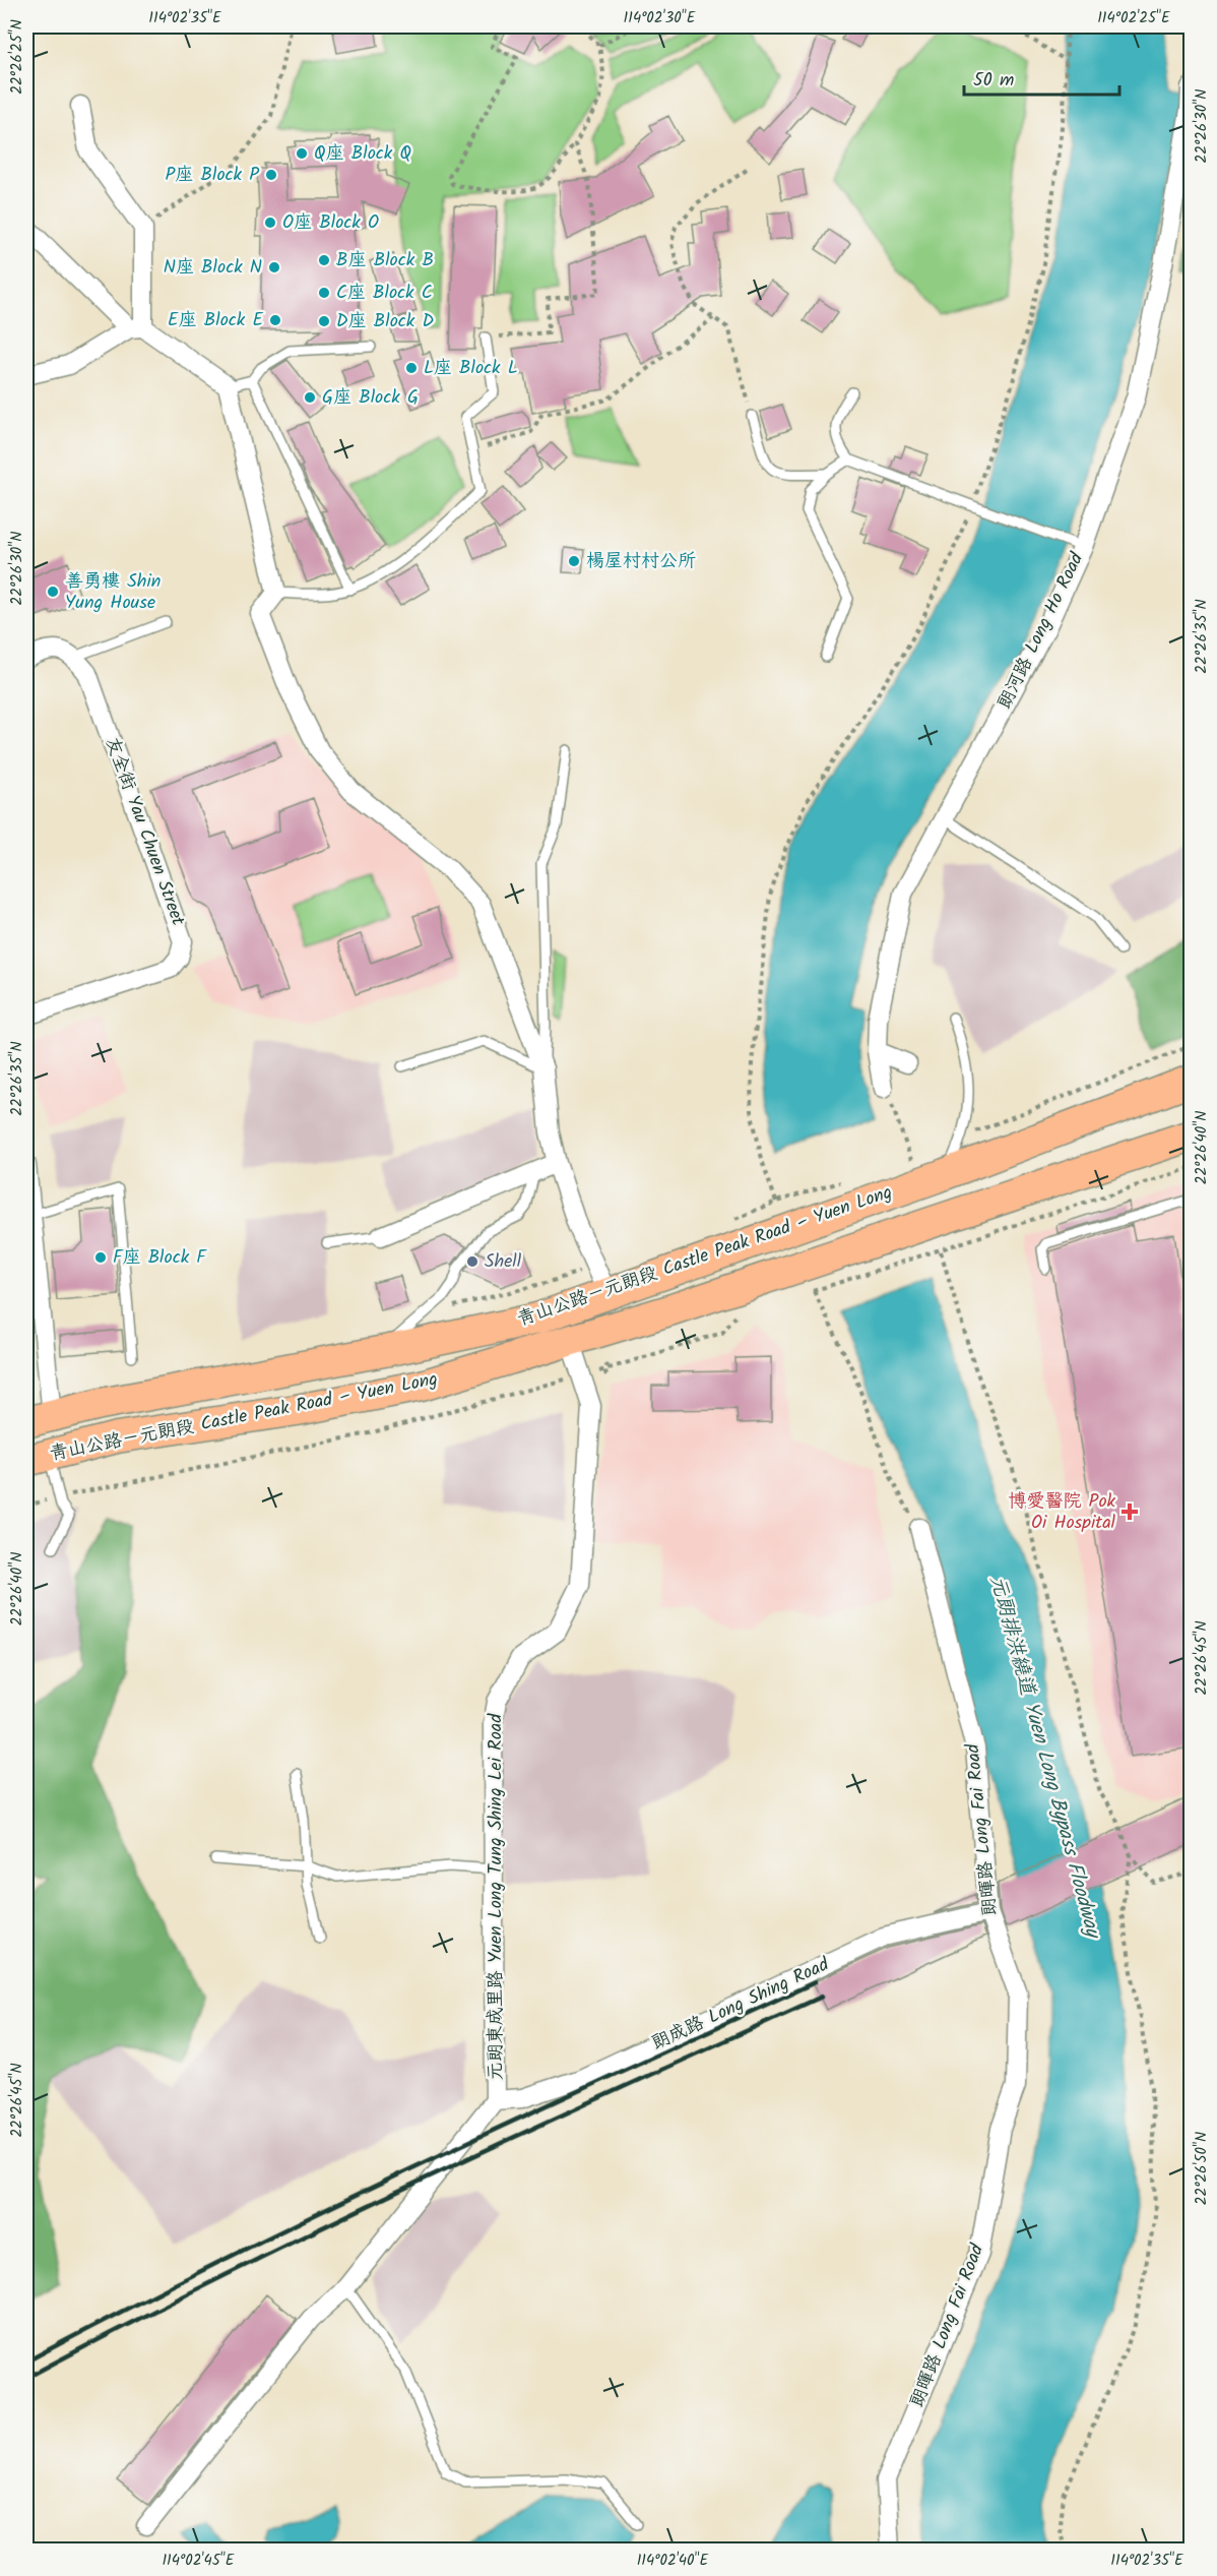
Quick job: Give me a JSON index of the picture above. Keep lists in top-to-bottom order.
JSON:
{
  "streets": {
    "main road": ["青山公路－元朗段 Castle Peak Road – Yuen Long"],
    "street": [
      "朗河路 Long Ho Road",
      "友全街 Yau Chuen Street",
      "朗暉路 Long Fai Road",
      "元朗東成里路 Yuen Long Tung Shing Lei Road",
      "朗成路 Long Shing Road"
    ]
  },
  "crossings": [
    ["青山公路－元朗段 Castle Peak Road – Yuen Long", "元朗東成里路 Yuen Long Tung Shing Lei Road"],
    ["朗暉路 Long Fai Road", "朗成路 Long Shing Road"],
    ["元朗東成里路 Yuen Long Tung Shing Lei Road", "朗成路 Long Shing Road"]
  ],
  "water": ["元朗排洪繞道 Yuen Long Bypass Floodway"],
  "places": {
    "other": [
      "Q座 Block Q",
      "P座 Block P",
      "O座 Block O",
      "B座 Block B",
      "N座 Block N",
      "C座 Block C",
      "E座 Block E",
      "D座 Block D",
      "L座 Block L",
      "G座 Block G",
      "楊屋村村公所",
      "善勇樓 Shin Yung House",
      "F座 Block F",
      "Shell"
    ],
    "health": ["博愛醫院 Pok Oi Hospital"]
  },
  "scale_bar": "50 m",
  "coordinates": [
    "114°02'35\"E",
    "114°02'30\"E",
    "114°02'25\"E",
    "22°26'25\"N",
    "22°26'30\"N",
    "22°26'35\"N",
    "22°26'40\"N",
    "22°26'45\"N",
    "22°26'50\"N",
    "114°02'45\"E",
    "114°02'40\"E"
  ]
}
